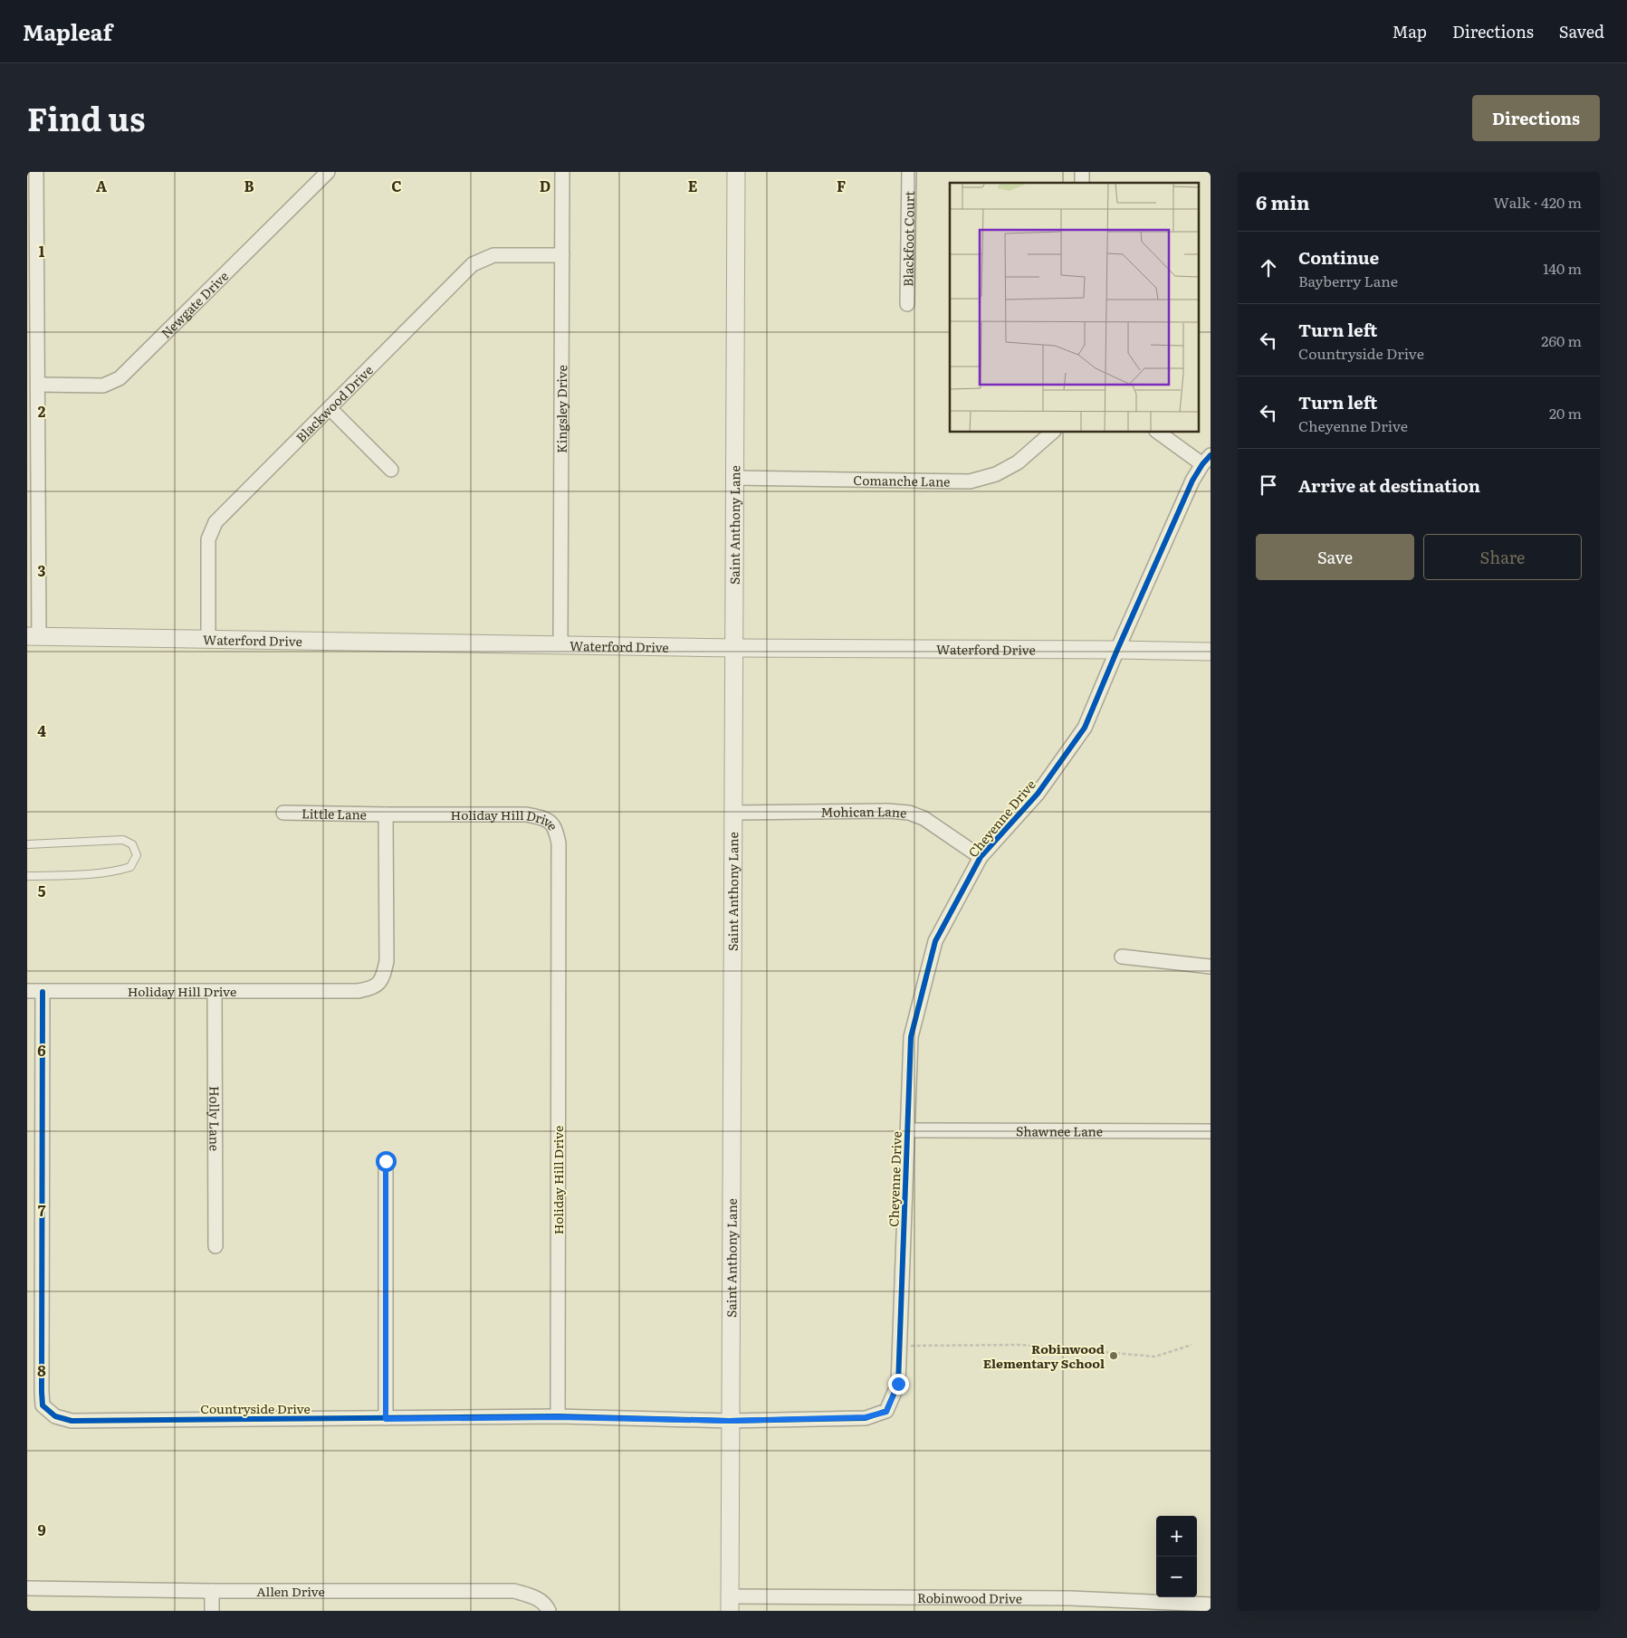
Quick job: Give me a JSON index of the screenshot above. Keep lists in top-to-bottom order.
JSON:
{
  "streets": {
    "street": [
      "Blackfoot Court",
      "Newgate Drive",
      "Blackwood Drive",
      "Kingsley Drive",
      "Comanche Lane",
      "Saint Anthony Lane",
      "Waterford Drive",
      "Mohican Lane",
      "Little Lane",
      "Cheyenne Drive",
      "Holiday Hill Drive",
      "Holly Lane",
      "Shawnee Lane",
      "Countryside Drive",
      "Allen Drive",
      "Robinwood Drive"
    ]
  },
  "crossings": [
    ["Blackwood Drive", "Kingsley Drive"],
    ["Blackwood Drive", "Waterford Drive"],
    ["Kingsley Drive", "Waterford Drive"],
    ["Comanche Lane", "Saint Anthony Lane"],
    ["Saint Anthony Lane", "Waterford Drive"],
    ["Saint Anthony Lane", "Mohican Lane"],
    ["Saint Anthony Lane", "Countryside Drive"],
    ["Saint Anthony Lane", "Robinwood Drive"],
    ["Waterford Drive", "Cheyenne Drive"],
    ["Mohican Lane", "Cheyenne Drive"],
    ["Little Lane", "Holiday Hill Drive"],
    ["Cheyenne Drive", "Shawnee Lane"],
    ["Cheyenne Drive", "Countryside Drive"],
    ["Holiday Hill Drive", "Holly Lane"],
    ["Holiday Hill Drive", "Countryside Drive"]
  ],
  "places": ["Robinwood Elementary School"],
  "page": {
    "header": "Mapleaf",
    "nav": ["Map", "Directions", "Saved"],
    "title": "Find us",
    "buttons": [
      "Directions",
      ["Save", "Share"]
    ],
    "heading": ["6 min", "Walk · 420 m"],
    "list": [
      ["Continue", "Bayberry Lane", "140 m"],
      ["Turn left", "Countryside Drive", "260 m"],
      ["Turn left", "Cheyenne Drive", "20 m"],
      "Arrive at destination"
    ],
    "map_buttons": ["+", "−"]
  },
  "grid": {
    "columns": [
      "A",
      "B",
      "C",
      "D",
      "E",
      "F"
    ],
    "rows": [
      "1",
      "2",
      "3",
      "4",
      "5",
      "6",
      "7",
      "8",
      "9"
    ]
  }
}
